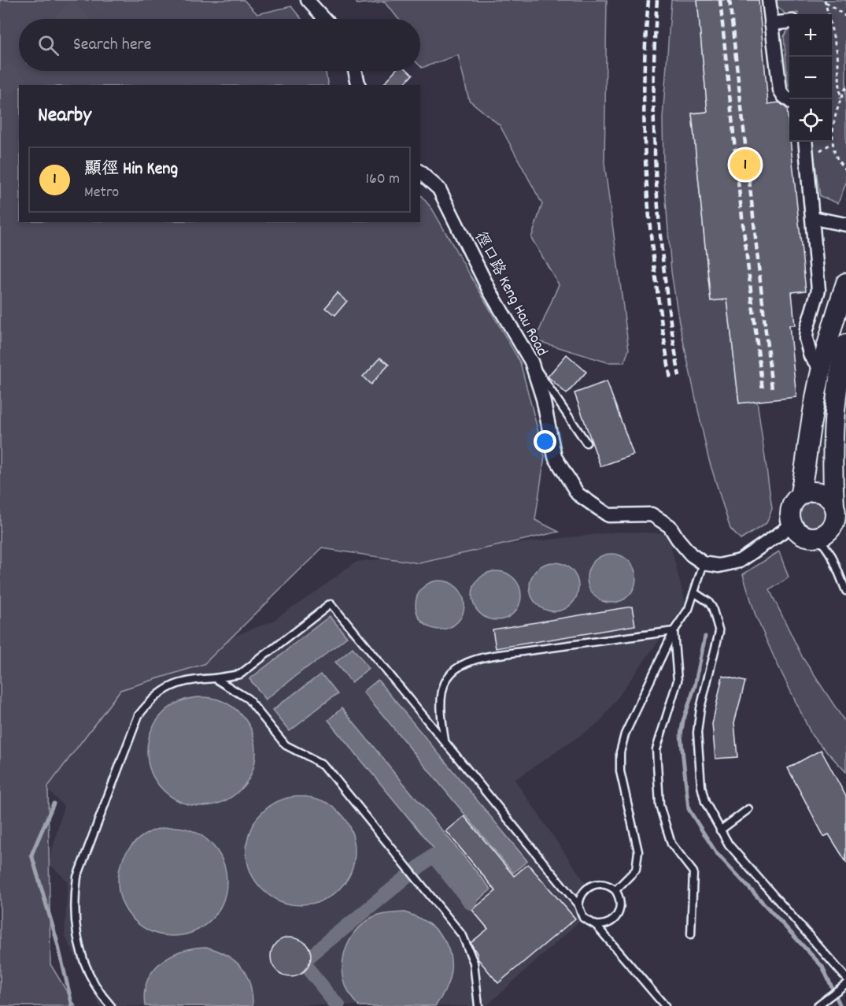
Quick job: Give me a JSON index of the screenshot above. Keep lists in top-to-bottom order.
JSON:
{
  "streets": {
    "street": ["徑口路 Keng Hau Road"]
  },
  "page": {
    "map_buttons": ["+", "−"],
    "search": "Search here",
    "heading": "Nearby",
    "list": [
      {
        "mark": "1",
        "name": "顯徑 Hin Keng",
        "note": "Metro",
        "value": "160 m"
      }
    ],
    "pins": "1"
  }
}
